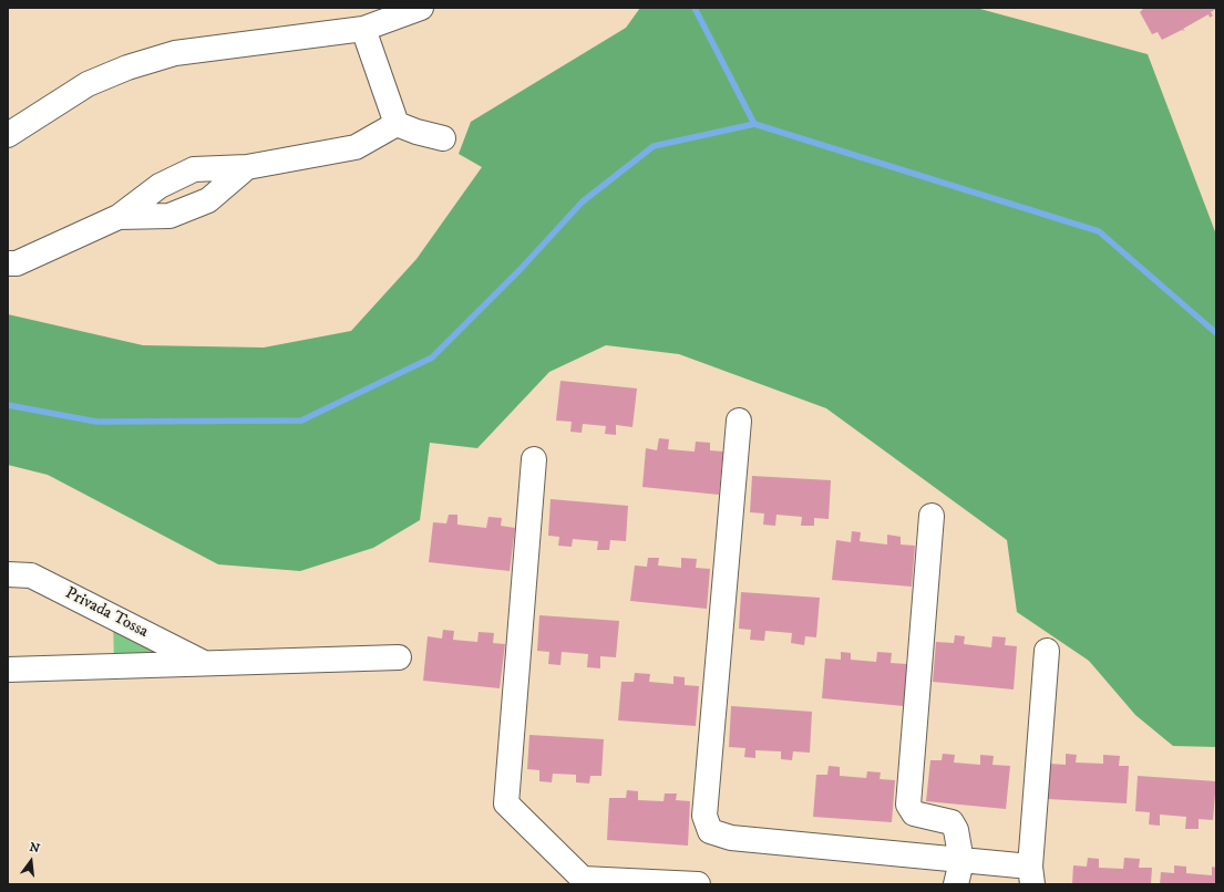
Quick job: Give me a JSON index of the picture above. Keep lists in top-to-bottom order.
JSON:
{
  "streets": {
    "street": ["Privada Tossa"]
  },
  "north": "top"
}
